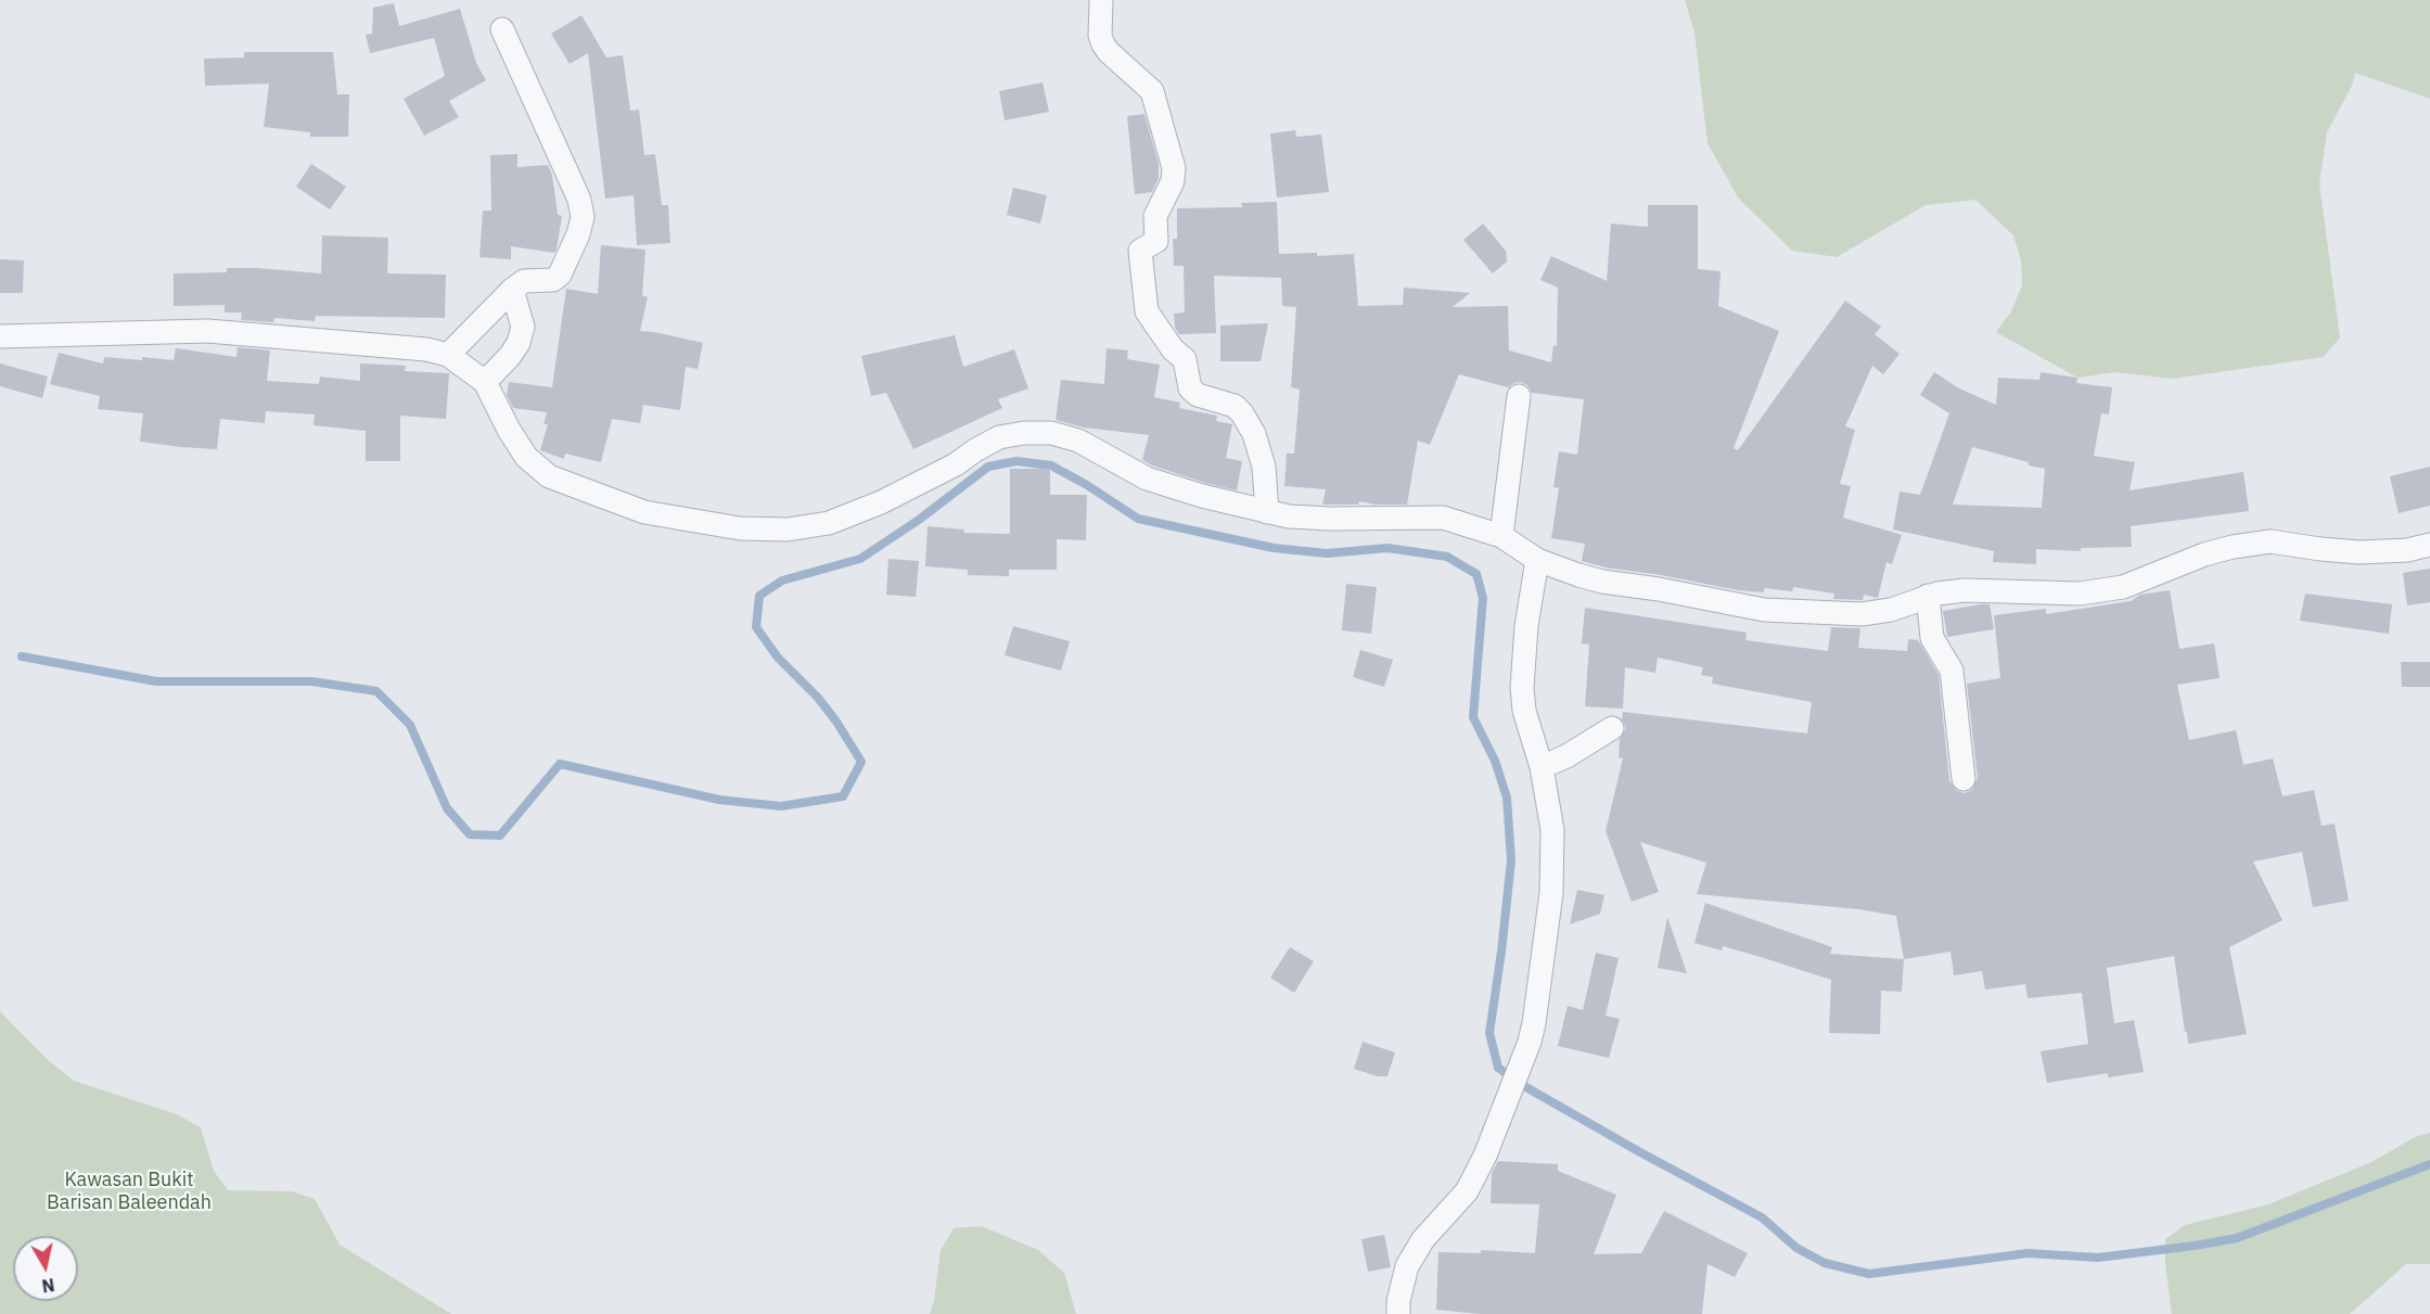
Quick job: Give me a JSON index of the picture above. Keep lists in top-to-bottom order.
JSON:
{
  "parks": ["Kawasan Bukit Barisan Baleendah"],
  "north": "bottom"
}
